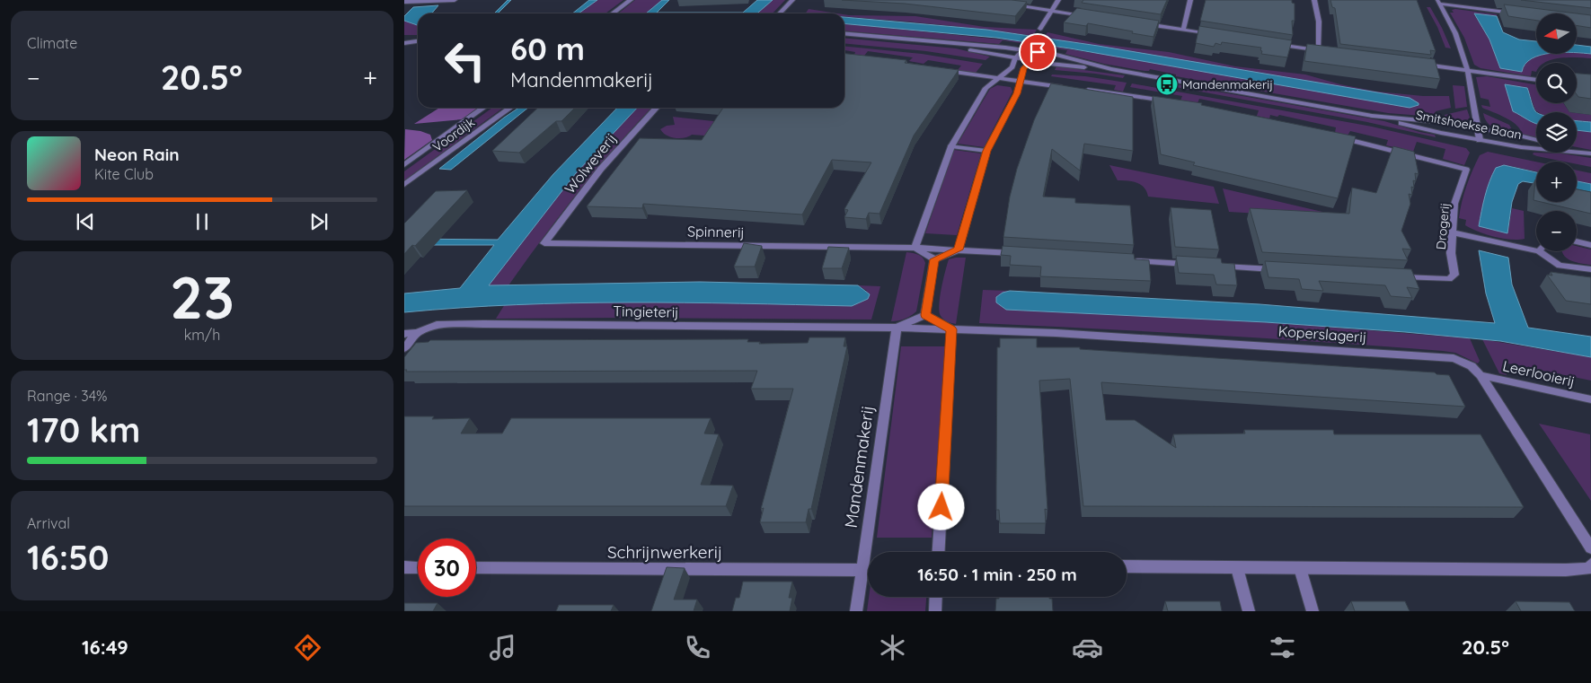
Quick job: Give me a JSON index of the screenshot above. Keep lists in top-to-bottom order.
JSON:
{
  "streets": {
    "street": [
      "Smitshoekse Baan",
      "Voordijk",
      "Wolweverij",
      "Drogerij",
      "Spinnerij",
      "Tingieterij",
      "Koperslagerij",
      "Leerlooierij",
      "Mandenmakerij",
      "Schrijnwerkerij"
    ]
  },
  "crossings": [
    ["Wolweverij", "Spinnerij"],
    ["Tingieterij", "Mandenmakerij"],
    ["Koperslagerij", "Leerlooierij"],
    ["Mandenmakerij", "Schrijnwerkerij"]
  ],
  "places": {
    "bus stop": ["Mandenmakerij"]
  },
  "north": "left",
  "page": {
    "tile": [
      "Climate",
      ["23", "km/h"],
      ["Range · 34%", "170 km"],
      ["Arrival", "16:50"]
    ],
    "map_buttons": ["+", "−"],
    "turn": ["60 m", "Mandenmakerij"],
    "heat": ["−", "20.5°", "+"],
    "song": ["Neon Rain", "Kite Club"],
    "limit": "30",
    "trip": "16:50 · 1 min · 250 m",
    "tabs": ["16:49", "20.5°"]
  }
}
